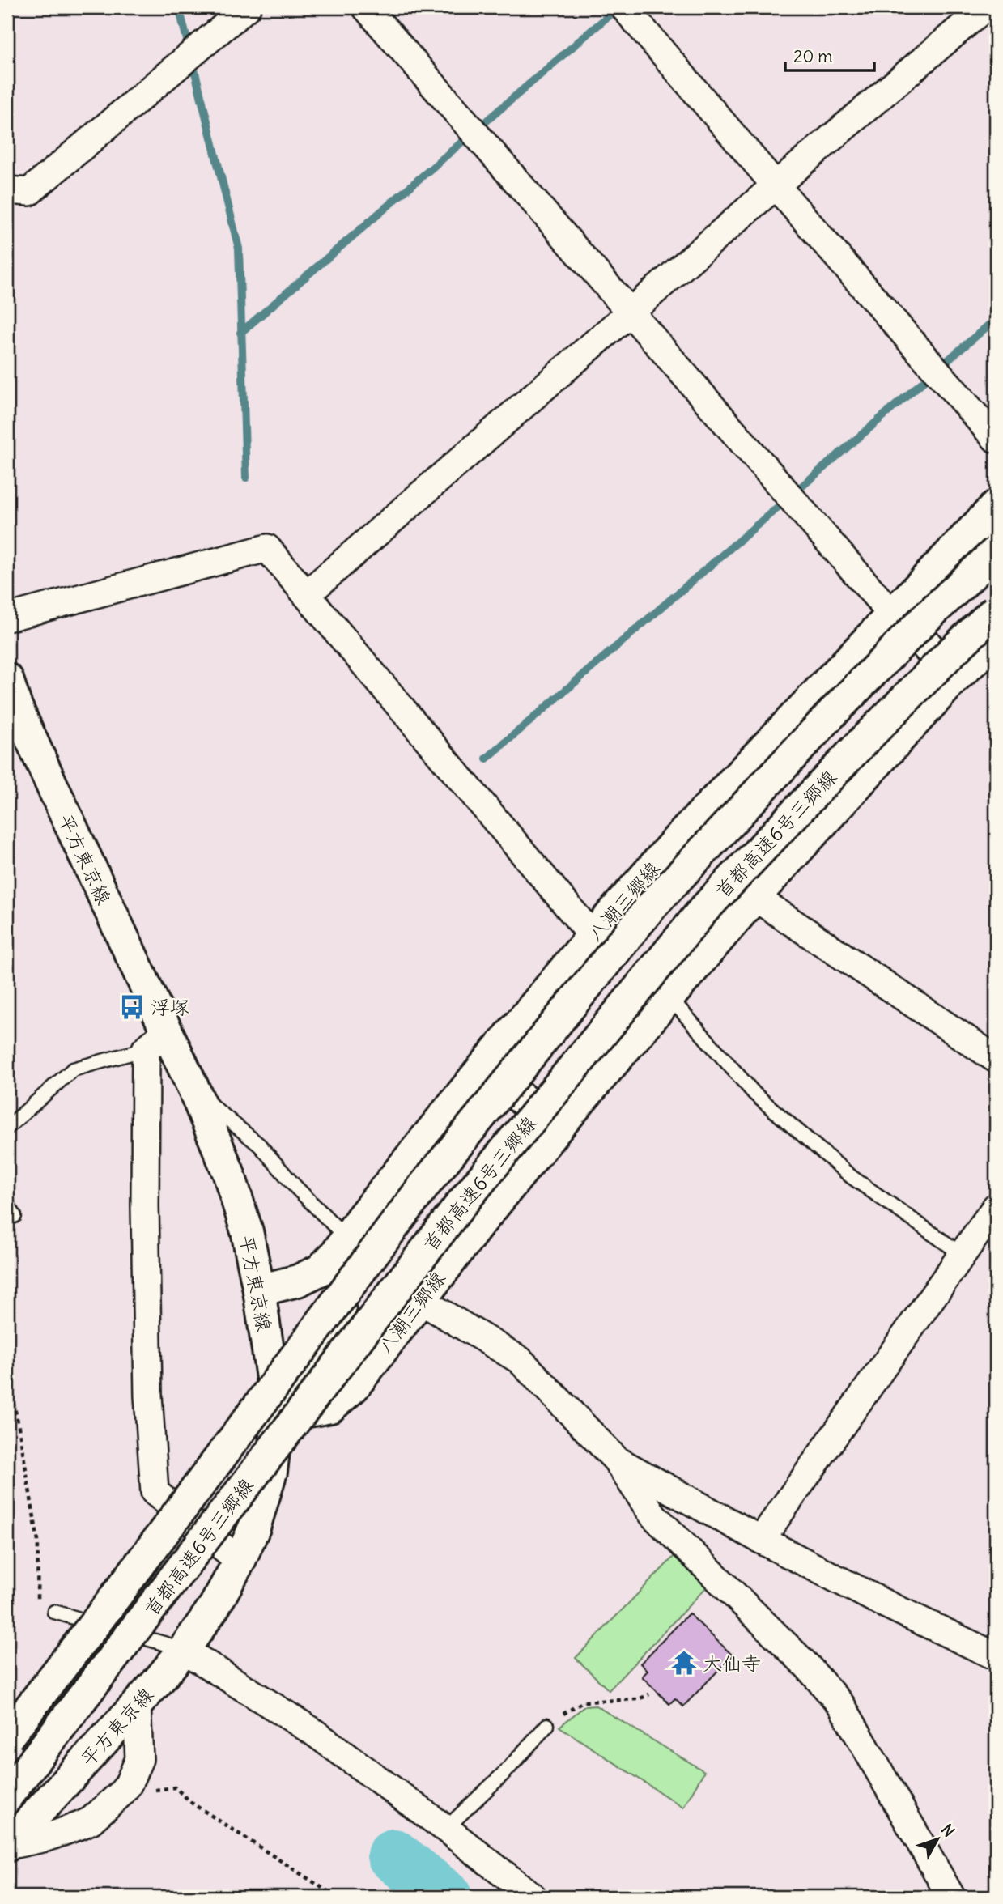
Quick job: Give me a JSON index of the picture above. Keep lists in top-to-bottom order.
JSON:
{
  "streets": {
    "main road": ["首都高速6号三郷線", "平方東京線", "八潮三郷線"]
  },
  "crossings": [
    ["平方東京線", "八潮三郷線"]
  ],
  "places": {
    "bus stop": ["浮塚"],
    "temple": ["大仙寺"]
  },
  "scale_bar": "20 m",
  "north": "top right"
}
